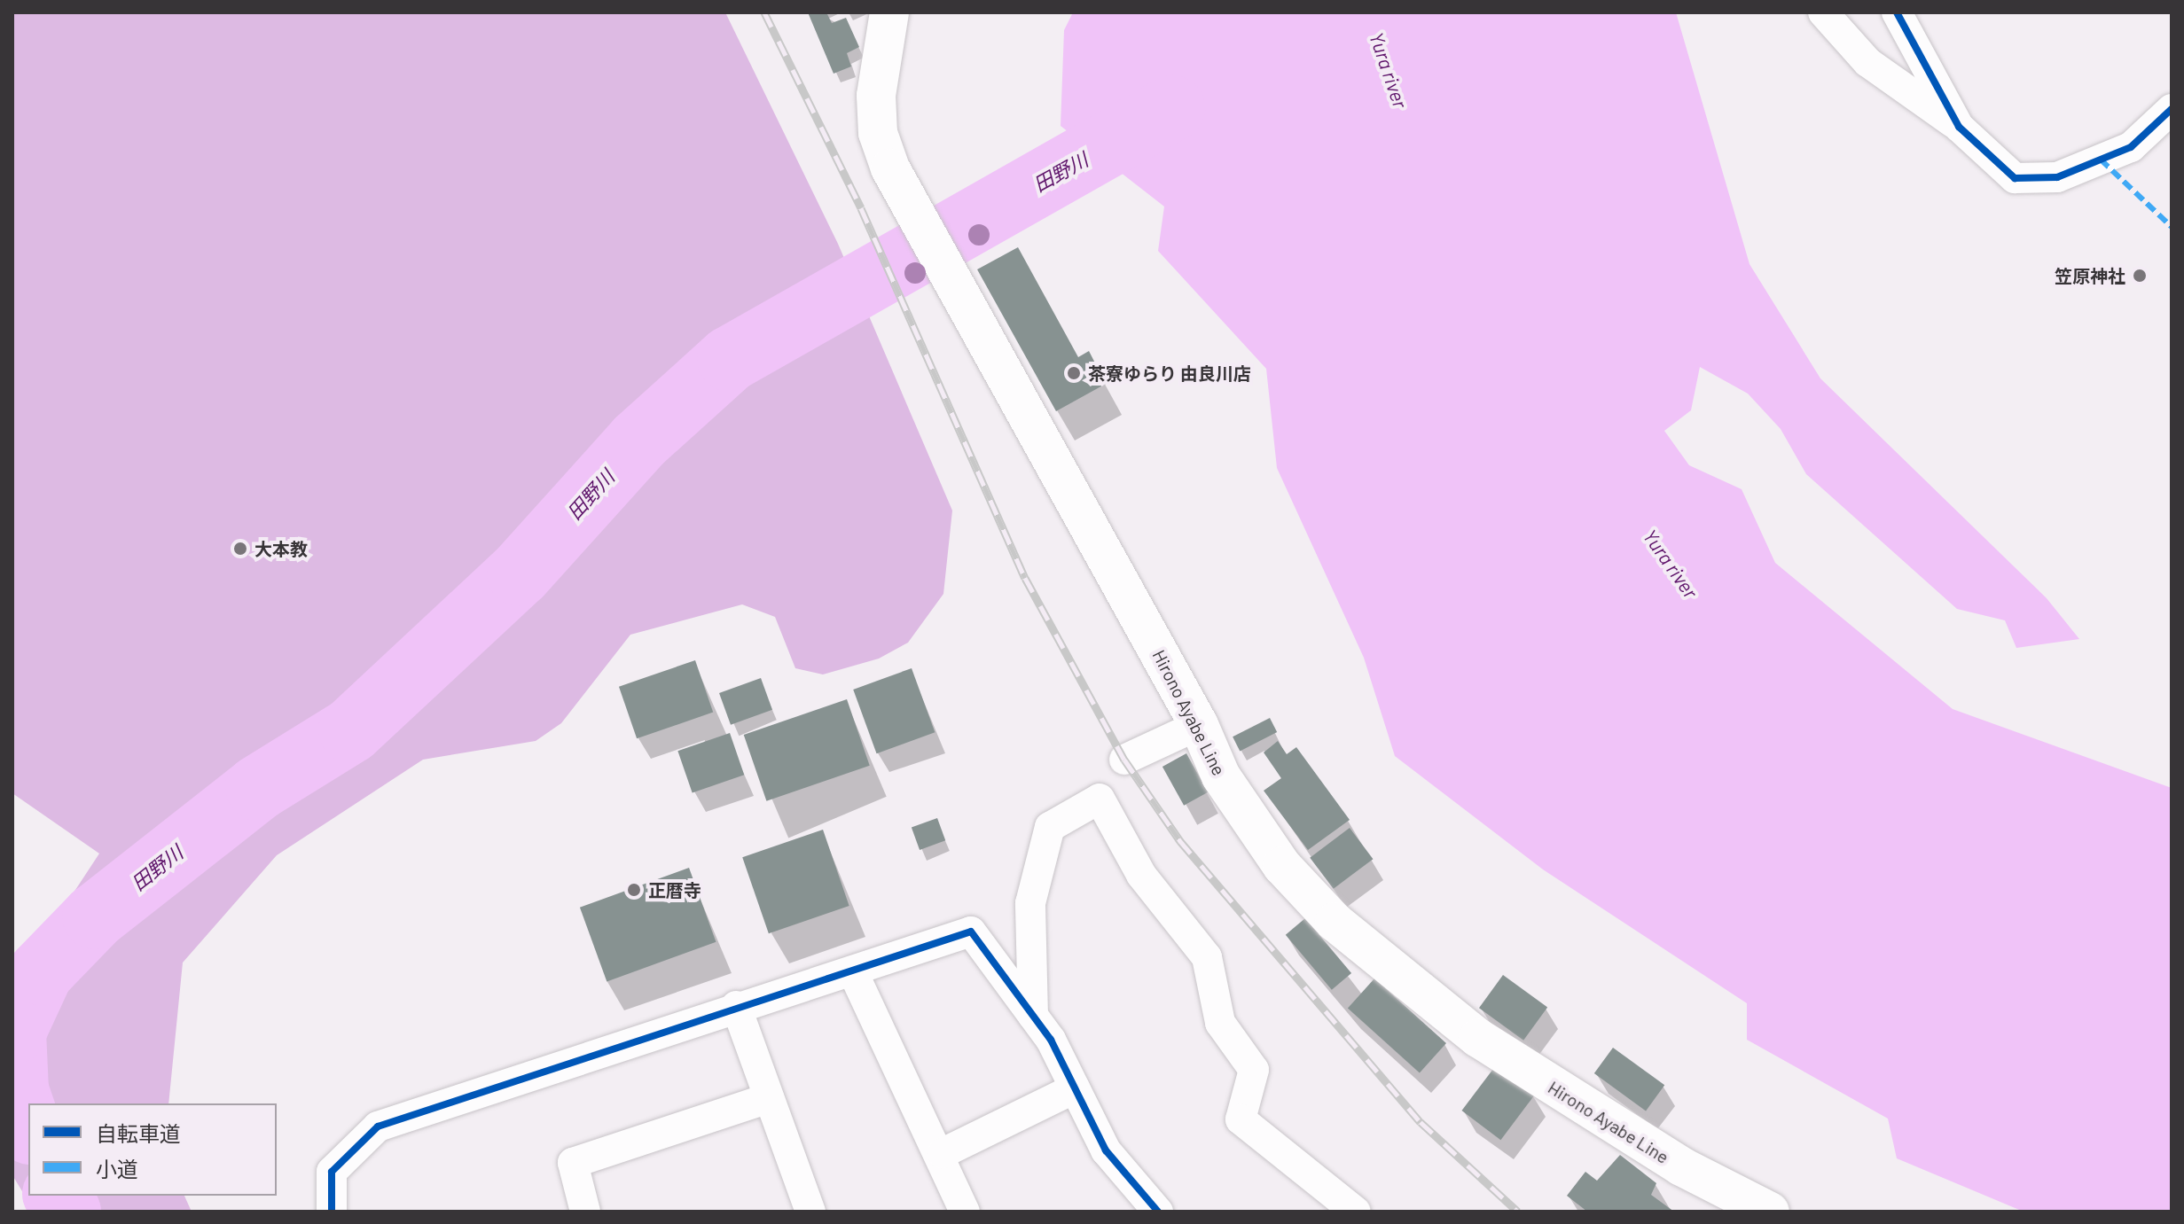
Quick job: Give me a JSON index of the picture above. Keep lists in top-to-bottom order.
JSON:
{
  "streets": {
    "main road": ["Hirono Ayabe Line"]
  },
  "water": ["Yura river", "田野川"],
  "places": [
    "笠原神社",
    "茶寮ゆらり 由良川店",
    "大本教",
    "正暦寺"
  ],
  "legend": ["自転車道", "小道"]
}
